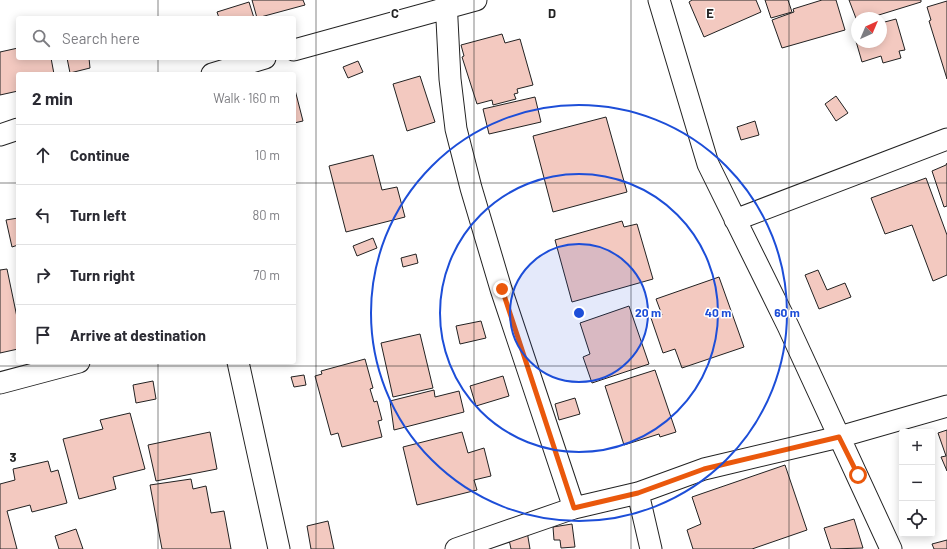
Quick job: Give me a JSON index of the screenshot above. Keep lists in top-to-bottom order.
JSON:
{
  "north": "top right",
  "page": {
    "search": "Search here",
    "heading": ["2 min", "Walk · 160 m"],
    "list": [
      ["Continue", "10 m"],
      ["Turn left", "80 m"],
      ["Turn right", "70 m"],
      "Arrive at destination"
    ],
    "map_buttons": ["+", "−"]
  },
  "grid": {
    "columns": ["C", "D", "E"],
    "rows": ["3"]
  },
  "rings": ["20 m", "40 m", "60 m"]
}
